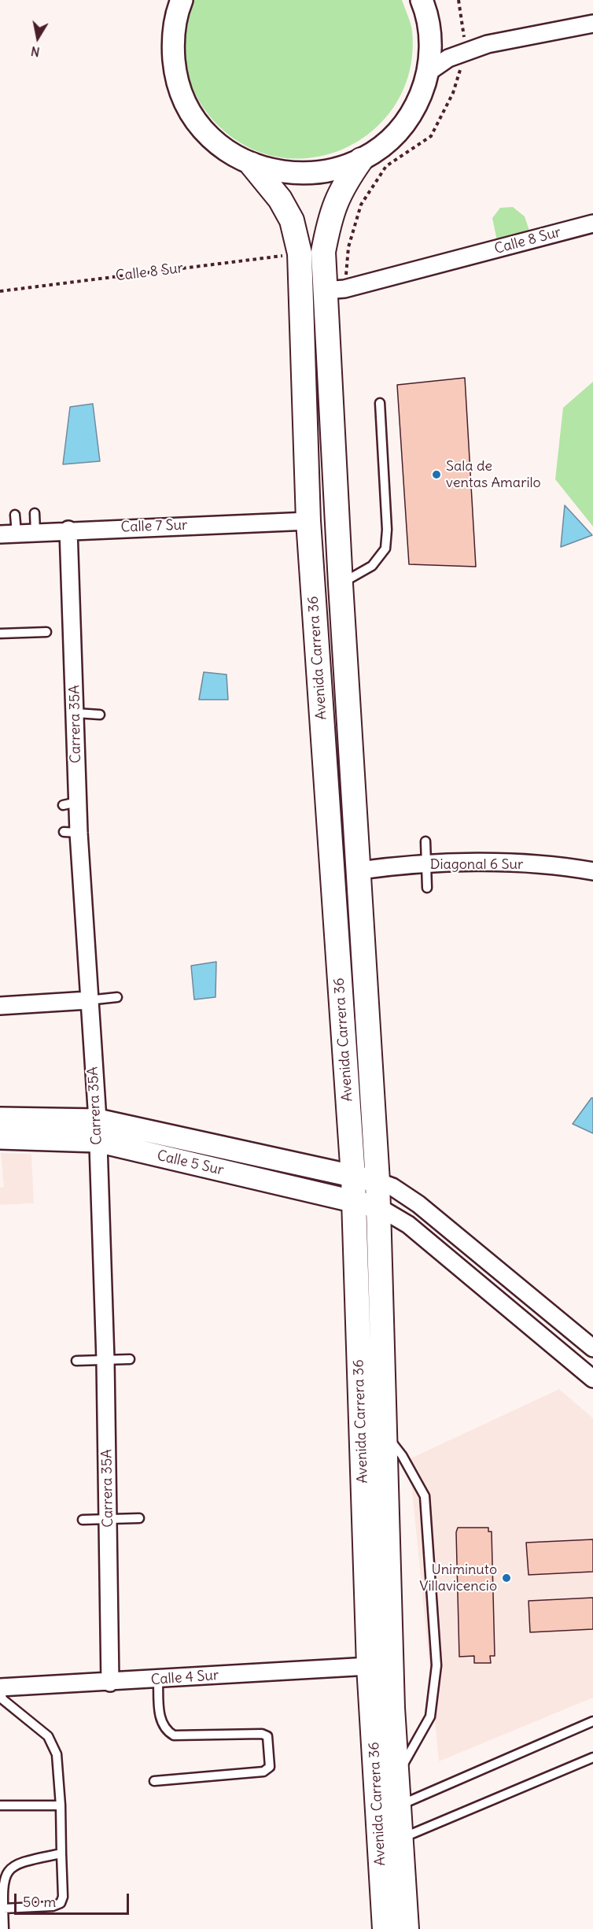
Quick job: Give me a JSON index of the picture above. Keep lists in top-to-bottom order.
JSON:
{
  "streets": {
    "main road": ["Avenida Carrera 36"],
    "street": [
      "Calle 8 Sur",
      "Calle 7 Sur",
      "Carrera 35A",
      "Diagonal 6 Sur",
      "Calle 5 Sur",
      "Calle 4 Sur"
    ]
  },
  "crossings": [
    ["Calle 8 Sur", "Avenida Carrera 36"],
    ["Calle 7 Sur", "Avenida Carrera 36"],
    ["Calle 7 Sur", "Carrera 35A"],
    ["Avenida Carrera 36", "Diagonal 6 Sur"],
    ["Avenida Carrera 36", "Calle 5 Sur"],
    ["Avenida Carrera 36", "Calle 4 Sur"],
    ["Carrera 35A", "Calle 5 Sur"],
    ["Carrera 35A", "Calle 4 Sur"]
  ],
  "places": ["Sala de ventas Amarilo", "Uniminuto Villavicencio"],
  "scale_bar": "50 m",
  "north": "bottom"
}
